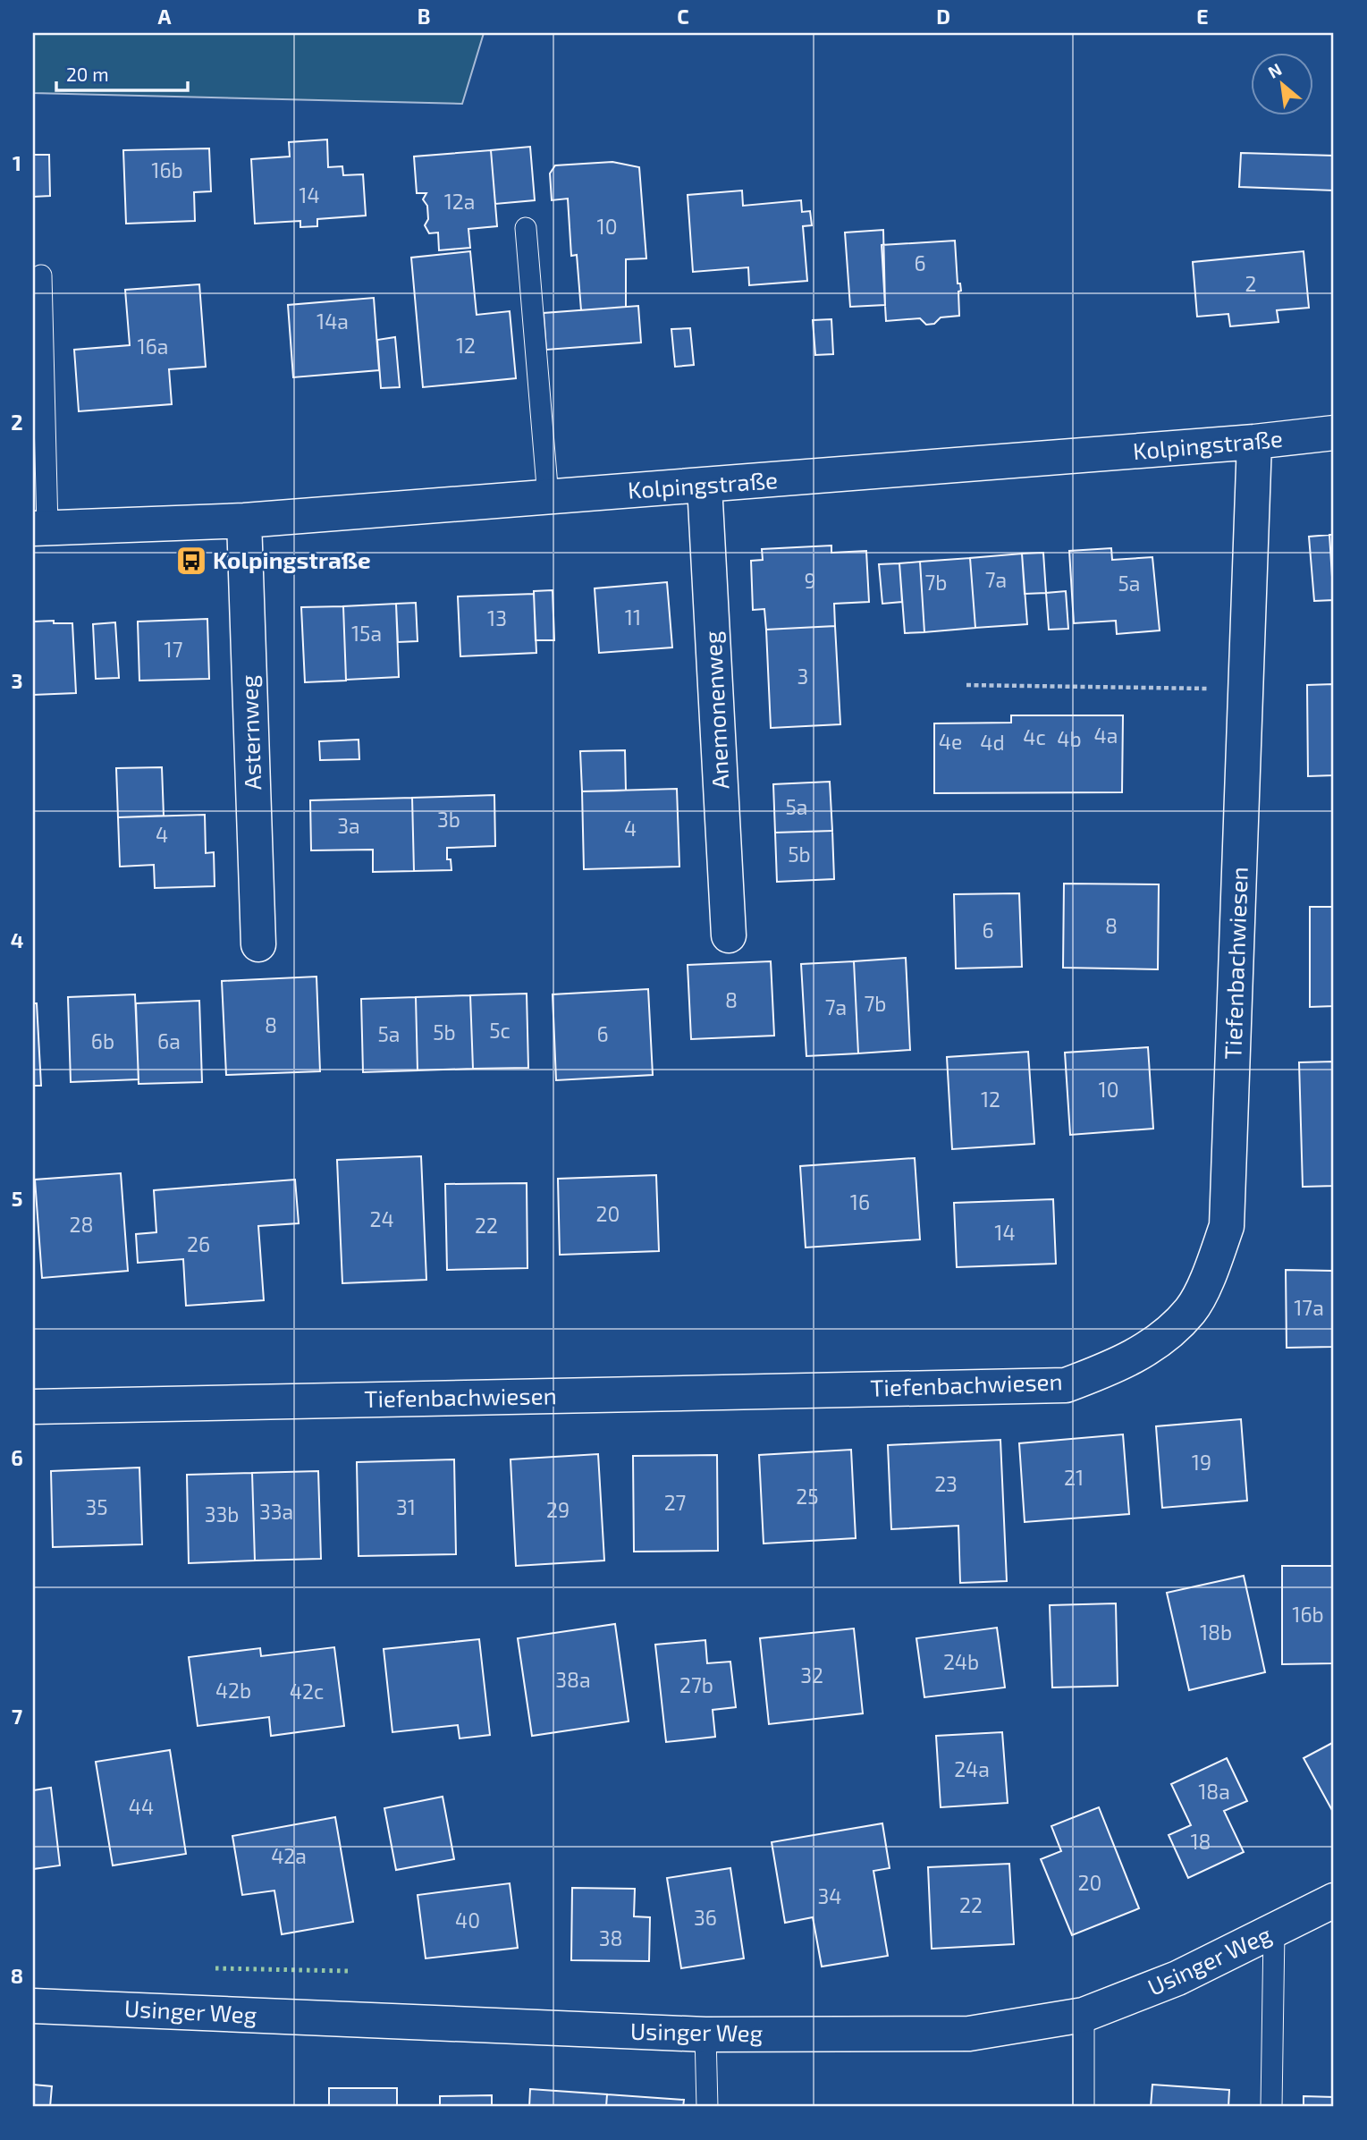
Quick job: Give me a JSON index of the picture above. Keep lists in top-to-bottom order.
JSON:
{
  "streets": {
    "street": [
      "Kolpingstraße",
      "Anemonenweg",
      "Asternweg",
      "Tiefenbachwiesen",
      "Usinger Weg"
    ]
  },
  "crossings": [
    ["Kolpingstraße", "Anemonenweg"],
    ["Kolpingstraße", "Asternweg"],
    ["Kolpingstraße", "Tiefenbachwiesen"]
  ],
  "places": {
    "bus stop": ["Kolpingstraße"]
  },
  "house_numbers": [
    "16b",
    "14",
    "12a",
    "10",
    "6",
    "2",
    "14a",
    "12",
    "16a",
    "7a",
    "9",
    "7b",
    "5a",
    "11",
    "13",
    "15a",
    "17",
    "3",
    "4a",
    "4c",
    "4b",
    "4e",
    "4d",
    "5a",
    "3b",
    "3a",
    "4",
    "4",
    "5b",
    "8",
    "6",
    "8",
    "7b",
    "7a",
    "8",
    "5c",
    "5b",
    "5a",
    "6",
    "6b",
    "6a",
    "10",
    "12",
    "16",
    "20",
    "24",
    "28",
    "22",
    "14",
    "26",
    "17a",
    "19",
    "21",
    "23",
    "25",
    "27",
    "35",
    "31",
    "29",
    "33a",
    "33b",
    "16b",
    "18b",
    "24b",
    "32",
    "38a",
    "27b",
    "42b",
    "42c",
    "24a",
    "18a",
    "44",
    "18",
    "42a",
    "20",
    "34",
    "22",
    "36",
    "40",
    "38"
  ],
  "scale_bar": "20 m",
  "north": "top left",
  "grid": {
    "columns": [
      "A",
      "B",
      "C",
      "D",
      "E"
    ],
    "rows": [
      "1",
      "2",
      "3",
      "4",
      "5",
      "6",
      "7",
      "8"
    ]
  }
}
